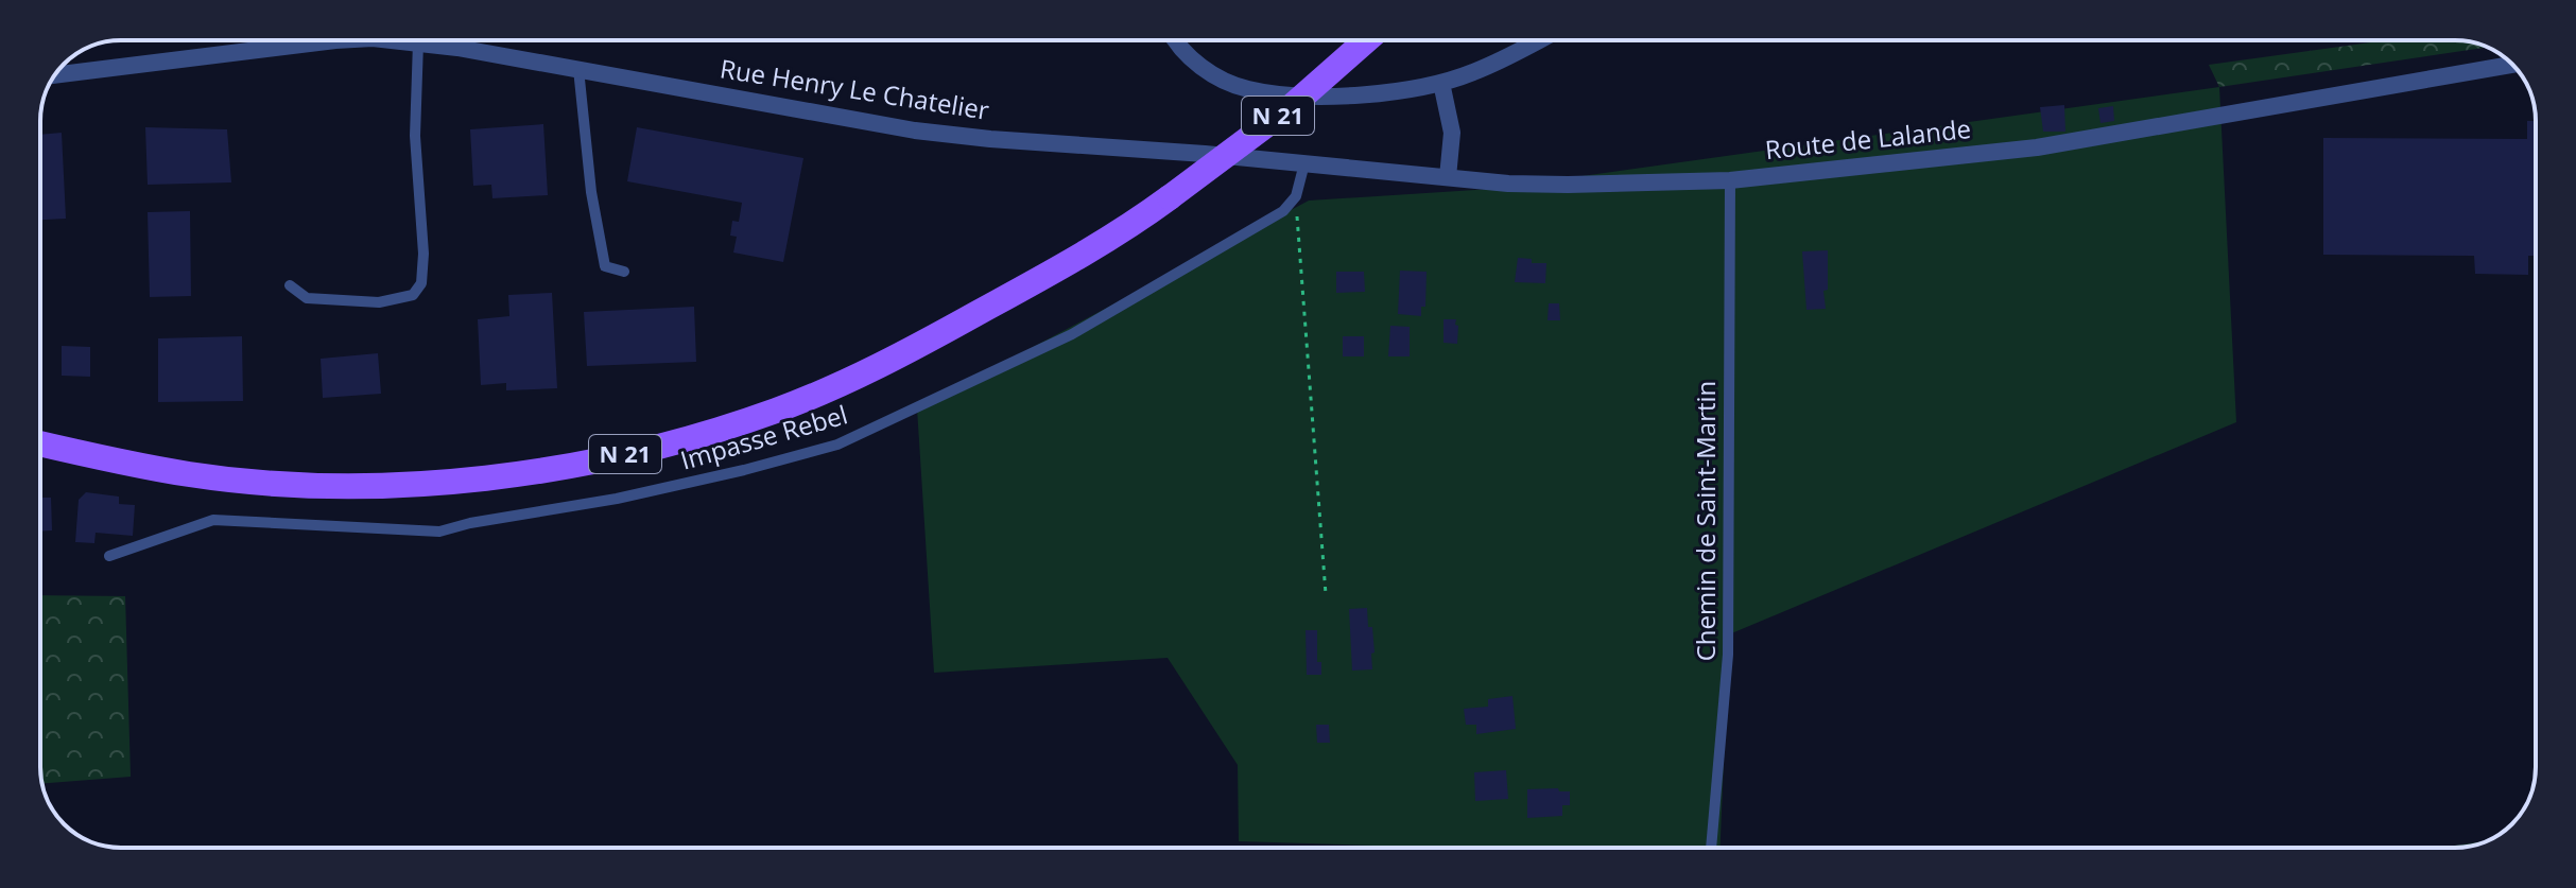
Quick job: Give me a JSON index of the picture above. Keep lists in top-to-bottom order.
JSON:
{
  "streets": {
    "main road": ["N 21"],
    "street": ["Rue Henry Le Chatelier", "Route de Lalande"],
    "lane": ["Impasse Rebel", "Chemin de Saint-Martin"]
  },
  "crossings": [
    ["Rue Henry Le Chatelier", "Route de Lalande"],
    ["Route de Lalande", "Chemin de Saint-Martin"]
  ]
}
